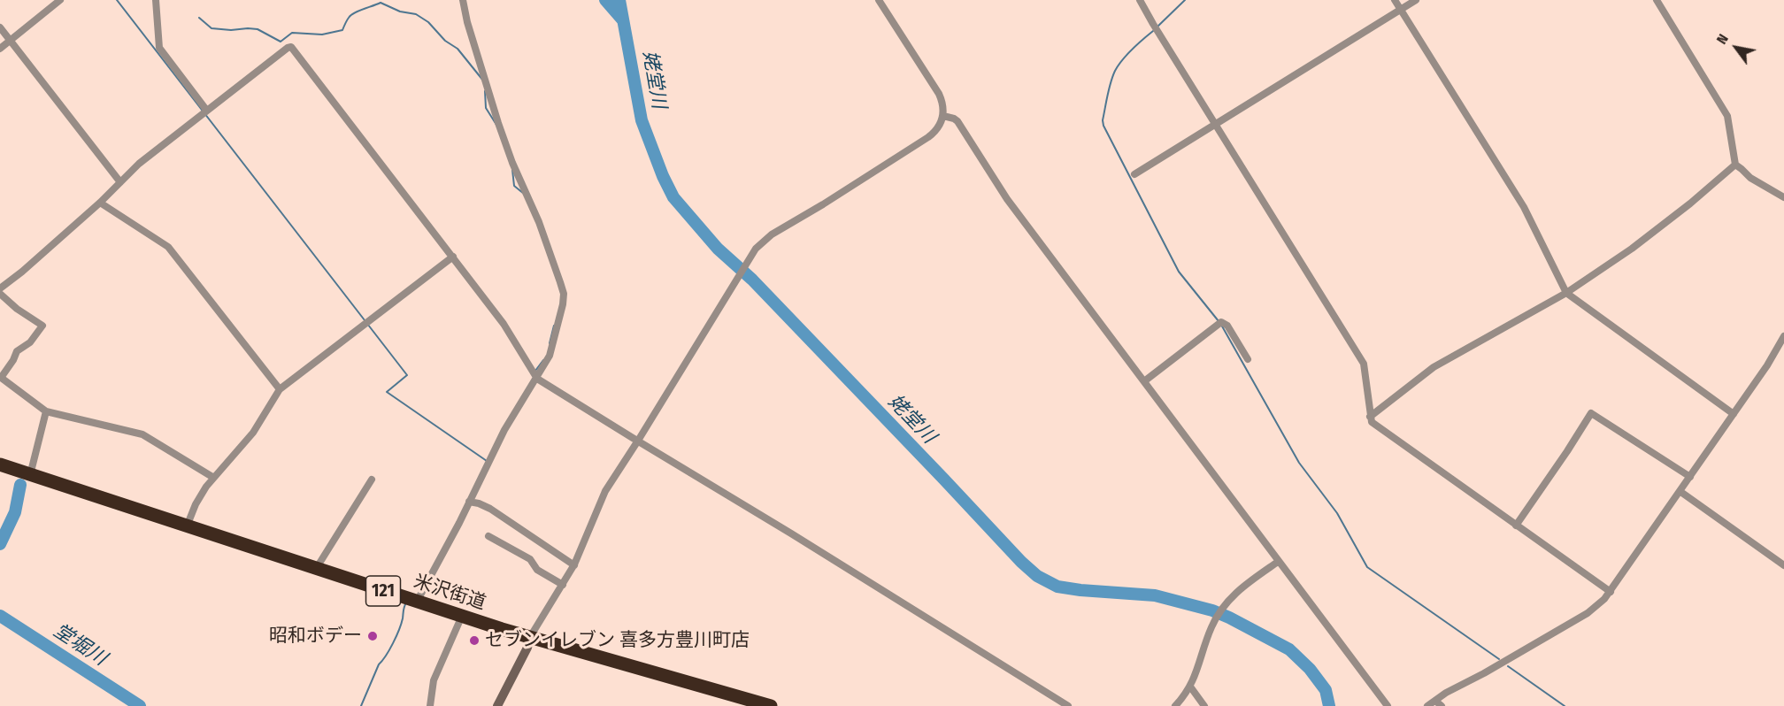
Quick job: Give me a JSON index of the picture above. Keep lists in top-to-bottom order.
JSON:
{
  "streets": {
    "highway": ["121", "米沢街道"]
  },
  "water": ["姥堂川", "堂堀川"],
  "places": ["昭和ボデー", "セブンイレブン 喜多方豊川町店"],
  "north": "top left"
}
